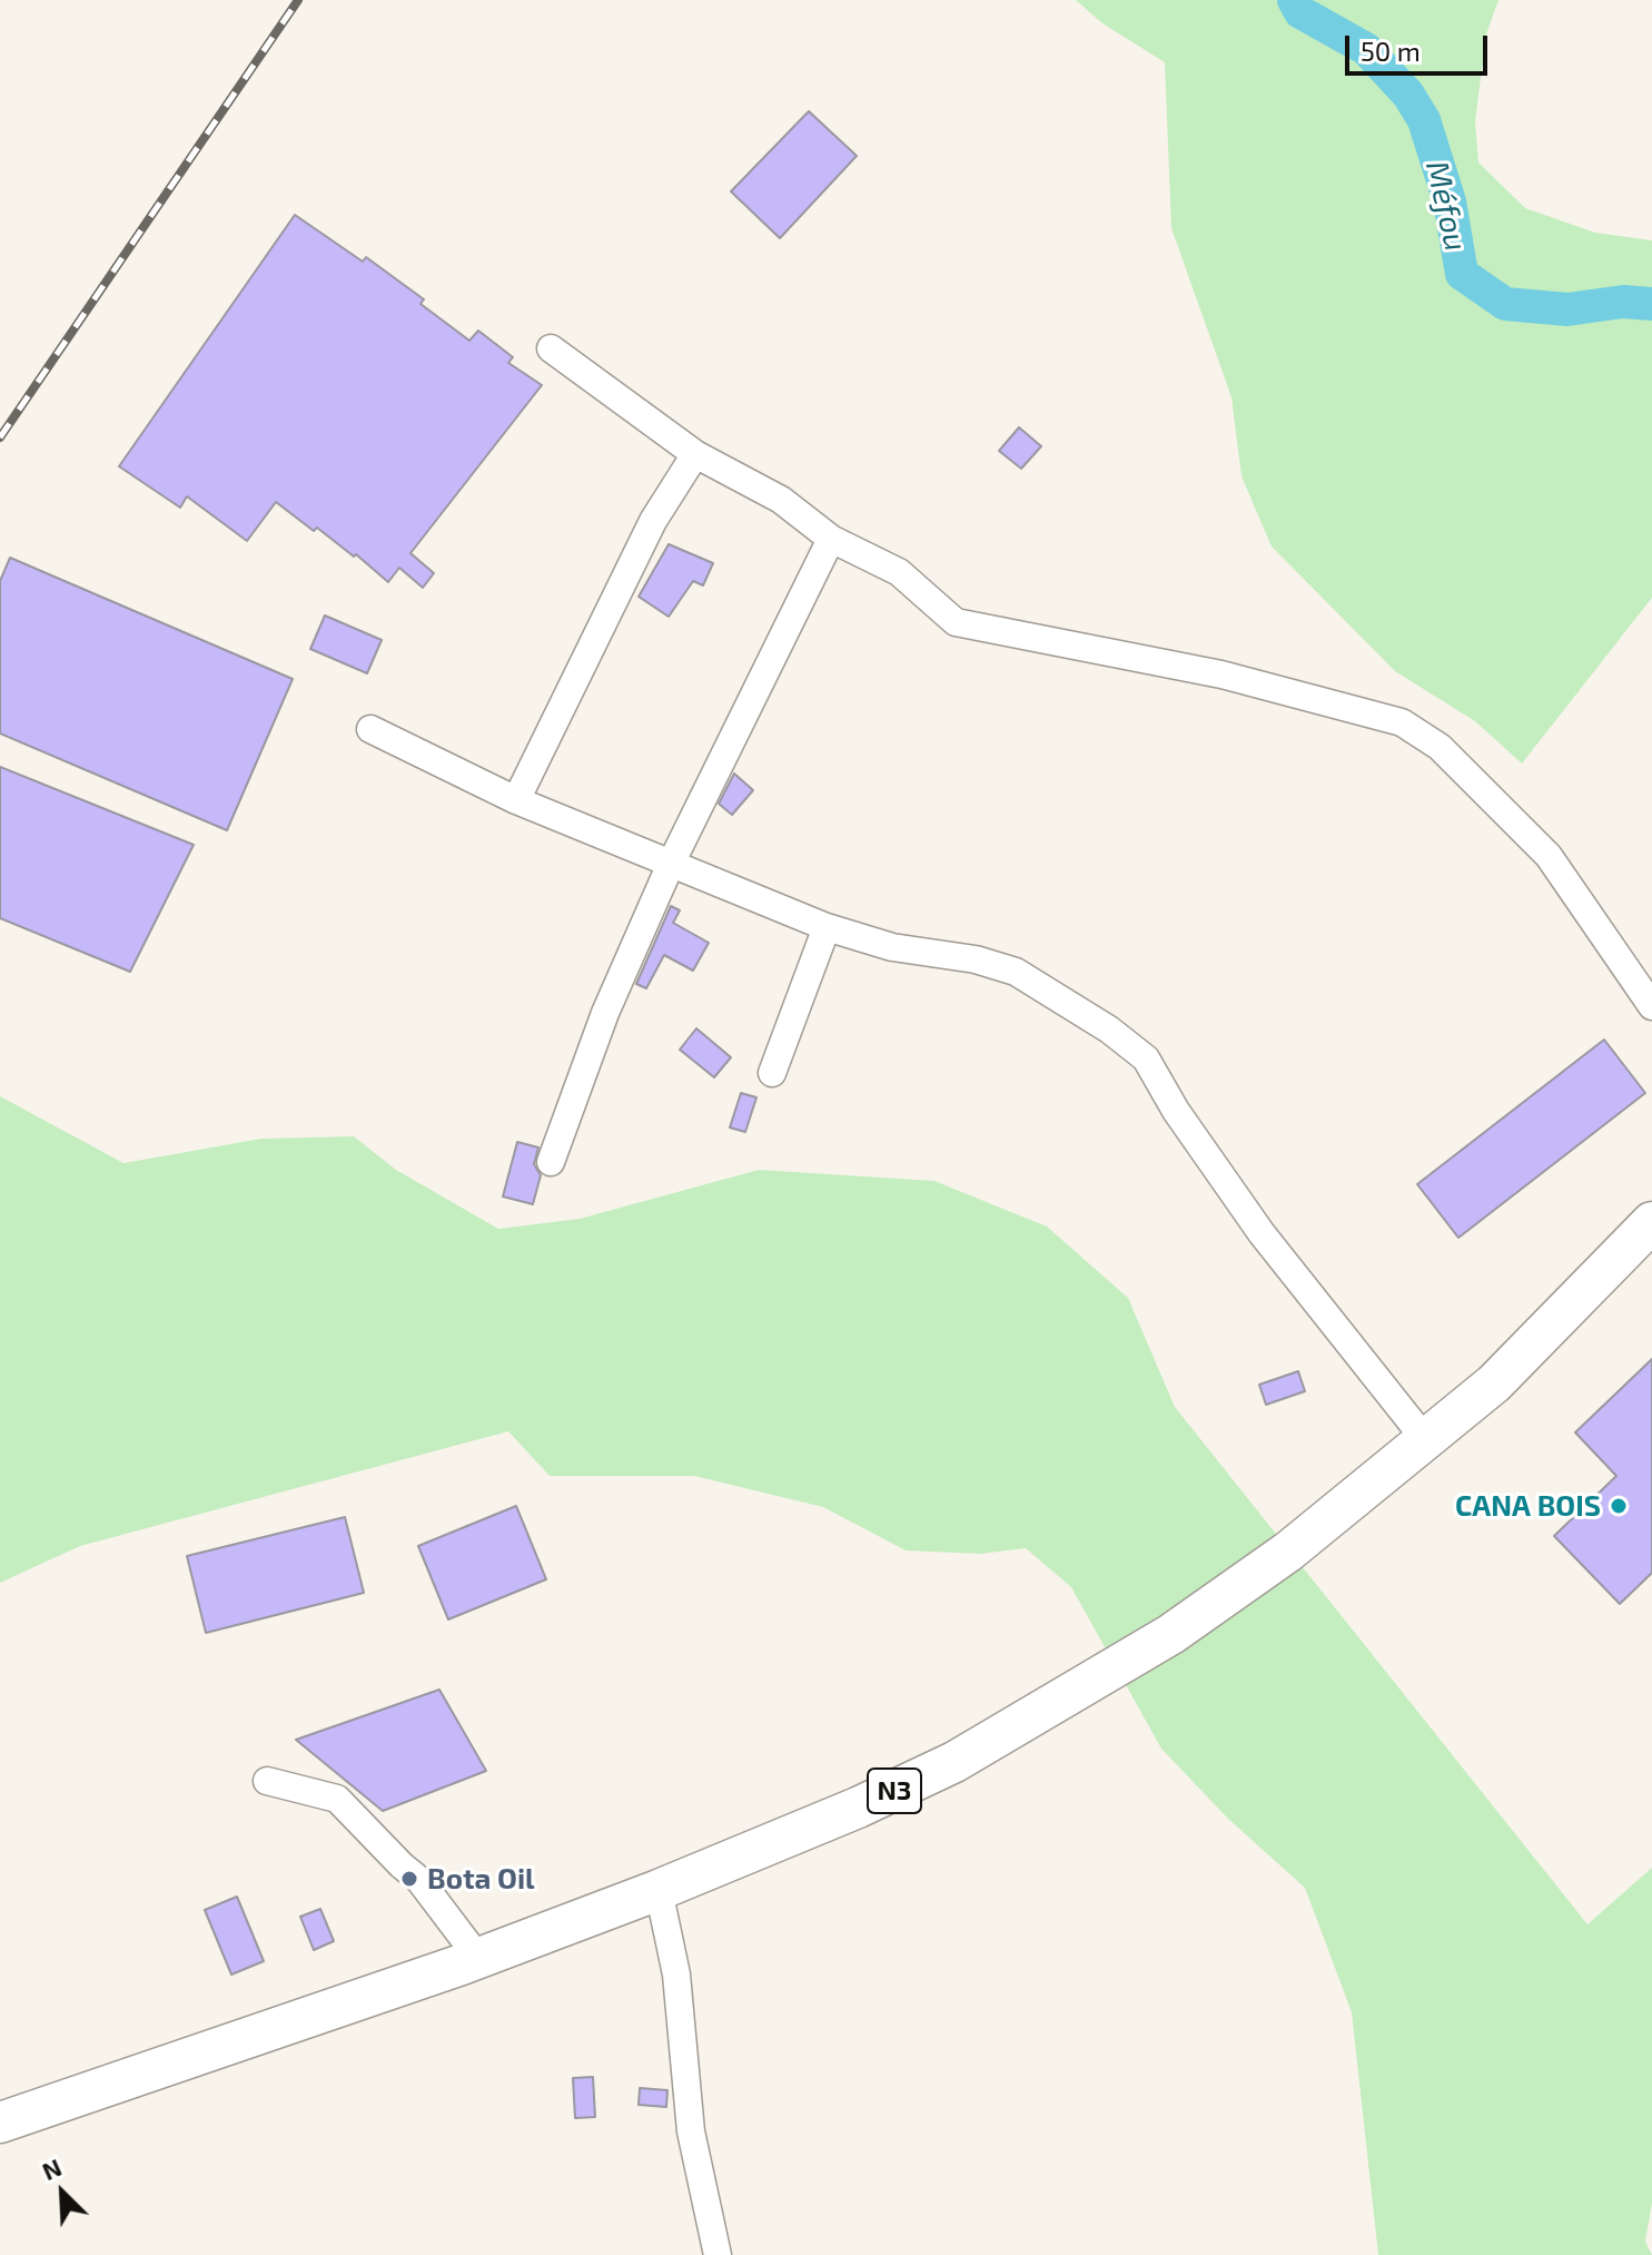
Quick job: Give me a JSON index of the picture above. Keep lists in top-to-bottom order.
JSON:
{
  "streets": {
    "highway": ["N3"]
  },
  "water": ["Méfou"],
  "places": ["CANA BOIS", "Bota Oil"],
  "scale_bar": "50 m",
  "north": "top left"
}
